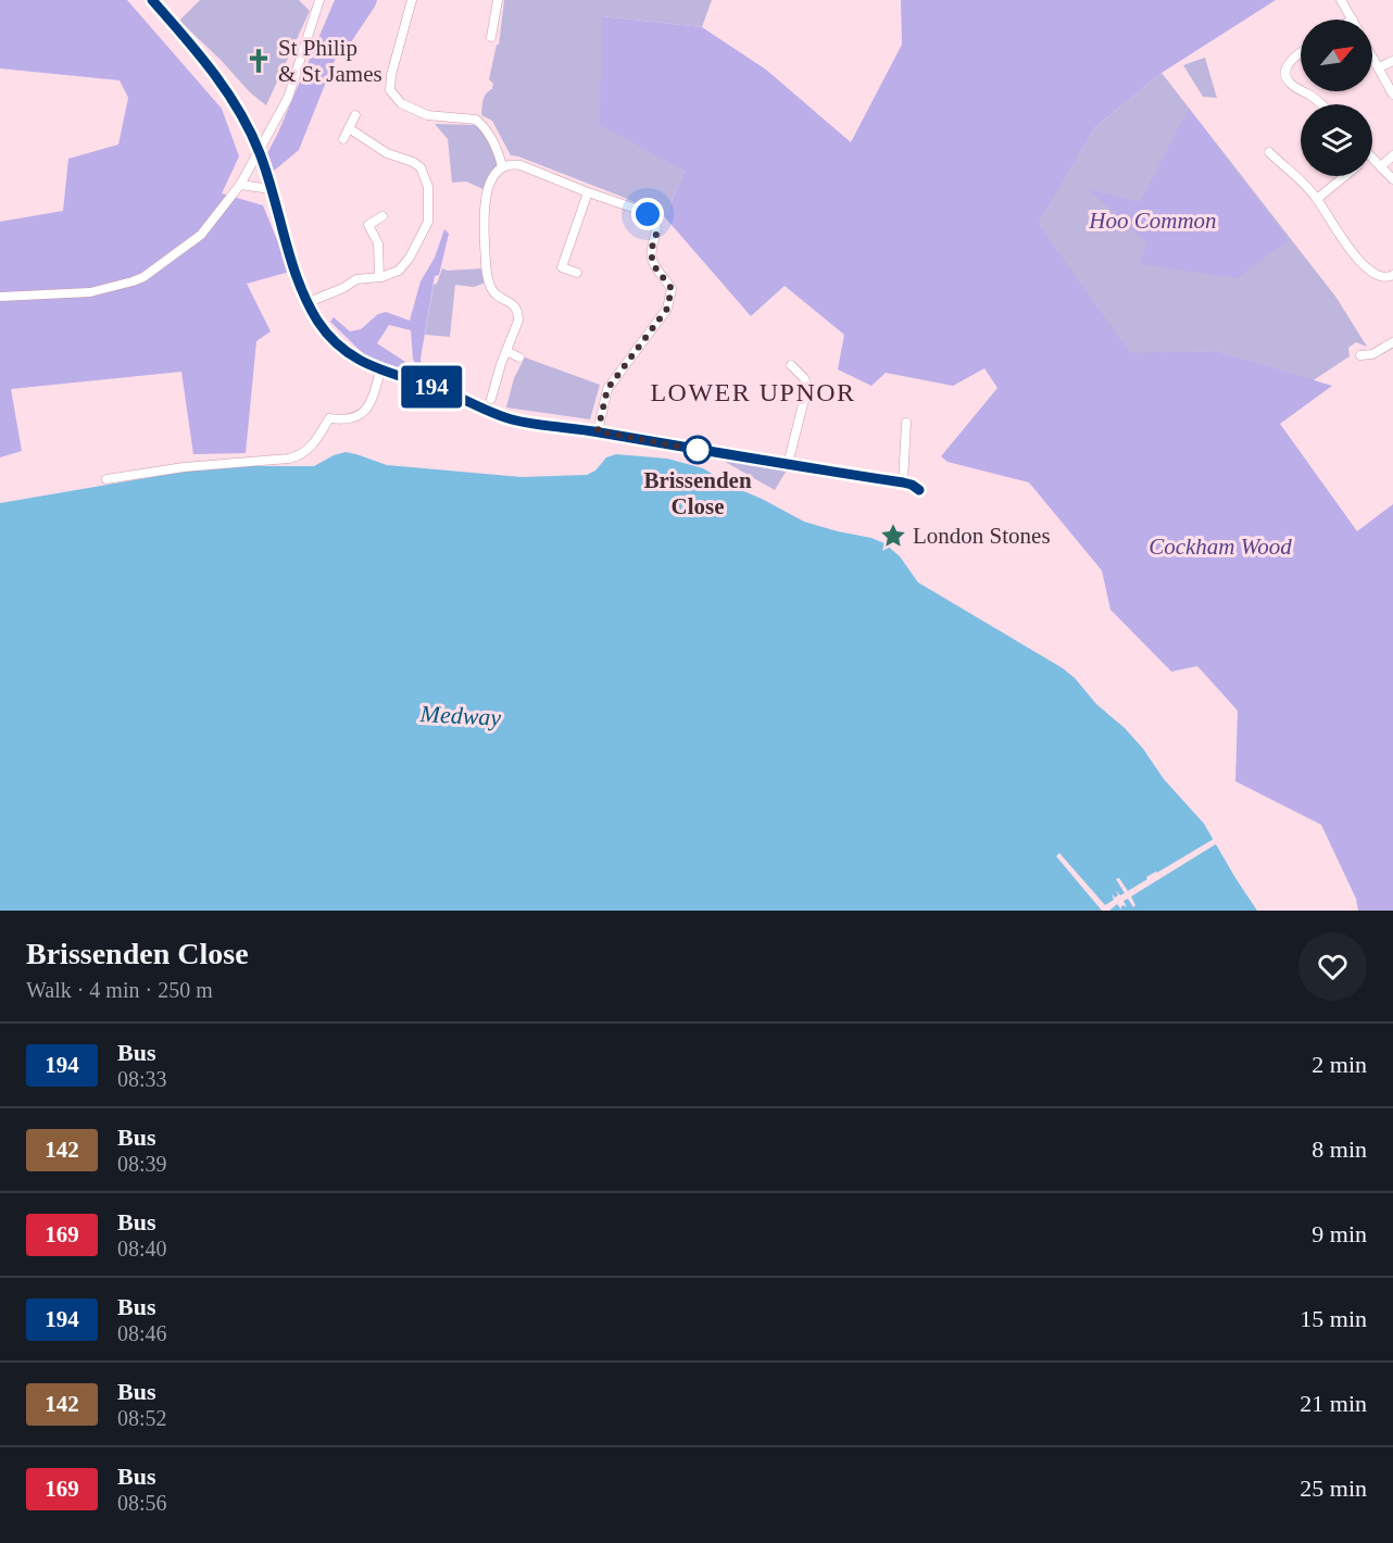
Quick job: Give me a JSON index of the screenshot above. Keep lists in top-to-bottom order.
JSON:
{
  "districts": ["LOWER UPNOR"],
  "water": ["Medway"],
  "parks": ["Hoo Common", "Cockham Wood"],
  "places": {
    "church": ["St Philip & St James"],
    "other": ["Brissenden Close"],
    "place": ["London Stones"]
  },
  "lines": ["bus line 194"],
  "north": "top right",
  "page": {
    "on_map": "194",
    "heading": ["Brissenden Close", "Walk · 4 min · 250 m"],
    "list": [
      {
        "mark": "194",
        "name": "Bus",
        "note": "08:33",
        "value": "2 min"
      },
      {
        "mark": "142",
        "name": "Bus",
        "note": "08:39",
        "value": "8 min"
      },
      {
        "mark": "169",
        "name": "Bus",
        "note": "08:40",
        "value": "9 min"
      },
      {
        "mark": "194",
        "name": "Bus",
        "note": "08:46",
        "value": "15 min"
      },
      {
        "mark": "142",
        "name": "Bus",
        "note": "08:52",
        "value": "21 min"
      },
      {
        "mark": "169",
        "name": "Bus",
        "note": "08:56",
        "value": "25 min"
      }
    ]
  }
}
